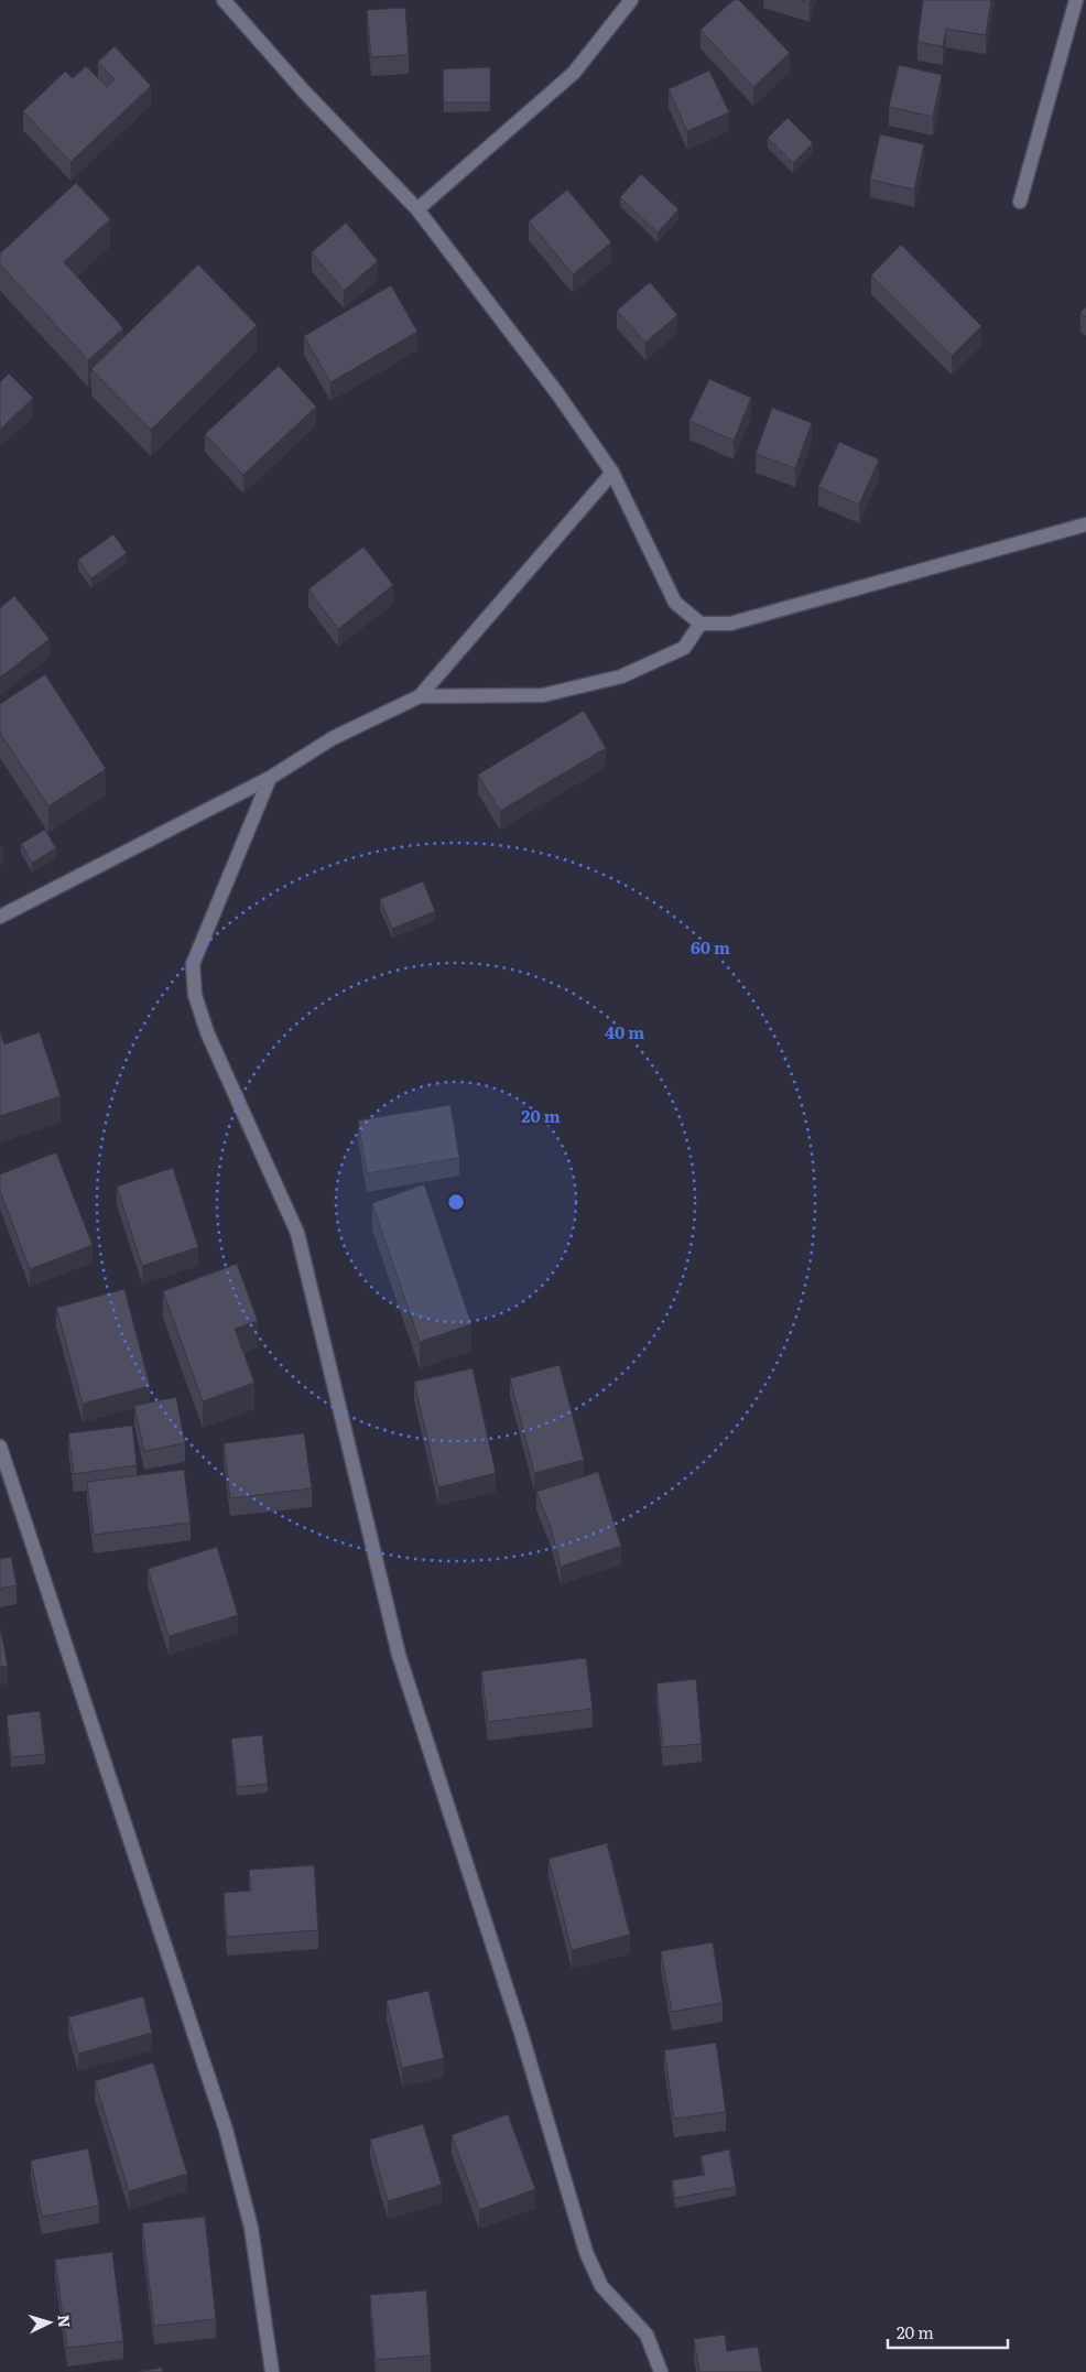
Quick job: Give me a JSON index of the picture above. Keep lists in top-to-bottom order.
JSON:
{
  "scale_bar": "20 m",
  "north": "right",
  "rings": ["60 m", "40 m", "20 m"]
}
